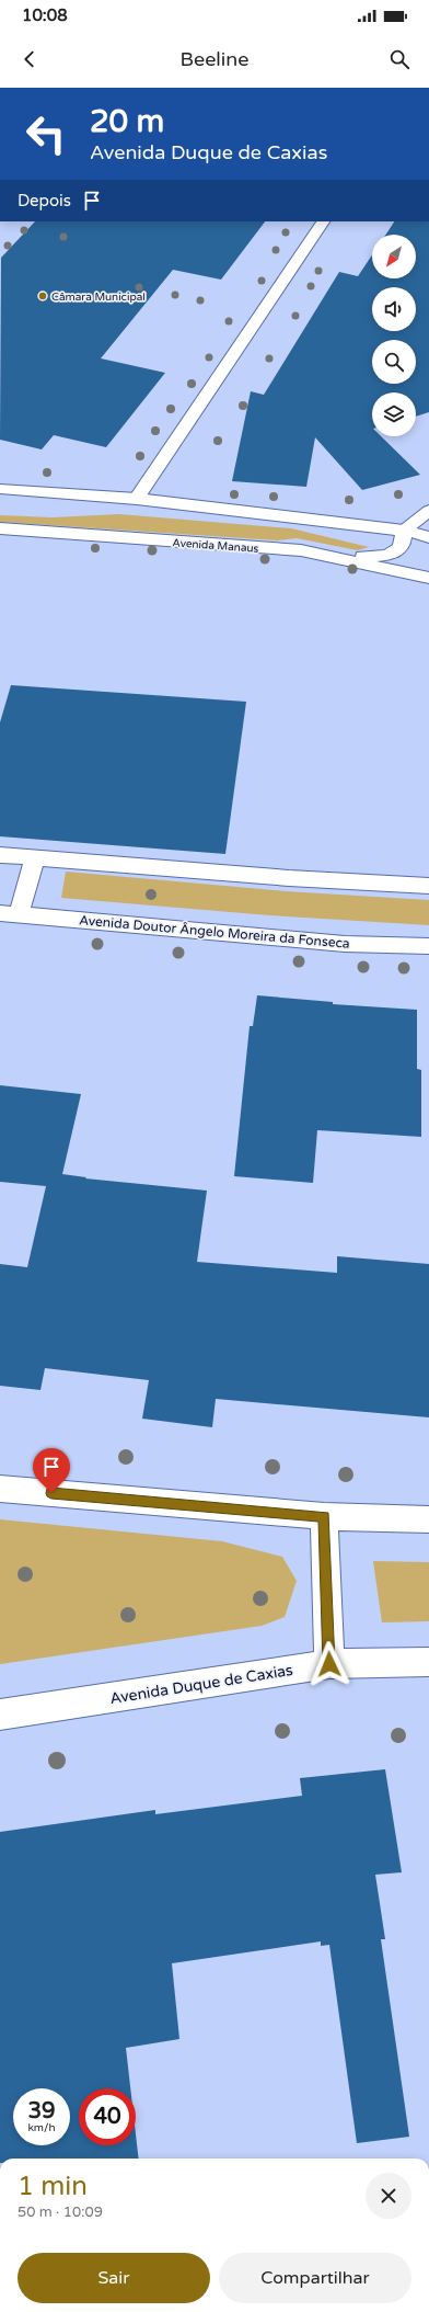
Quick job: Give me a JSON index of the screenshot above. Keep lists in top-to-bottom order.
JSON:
{
  "streets": {
    "street": ["Avenida Manaus", "Avenida Doutor Ângelo Moreira da Fonseca", "Avenida Duque de Caxias"]
  },
  "places": ["Câmara Municipal"],
  "north": "bottom left",
  "page": {
    "status": "10:08",
    "header": "Beeline",
    "turn": ["20 m", "Avenida Duque de Caxias"],
    "then": "Depois",
    "speed": "39 km/h",
    "limit": "40",
    "heading": ["1 min", "50 m · 10:09"],
    "buttons": ["Sair", "Compartilhar"]
  }
}
